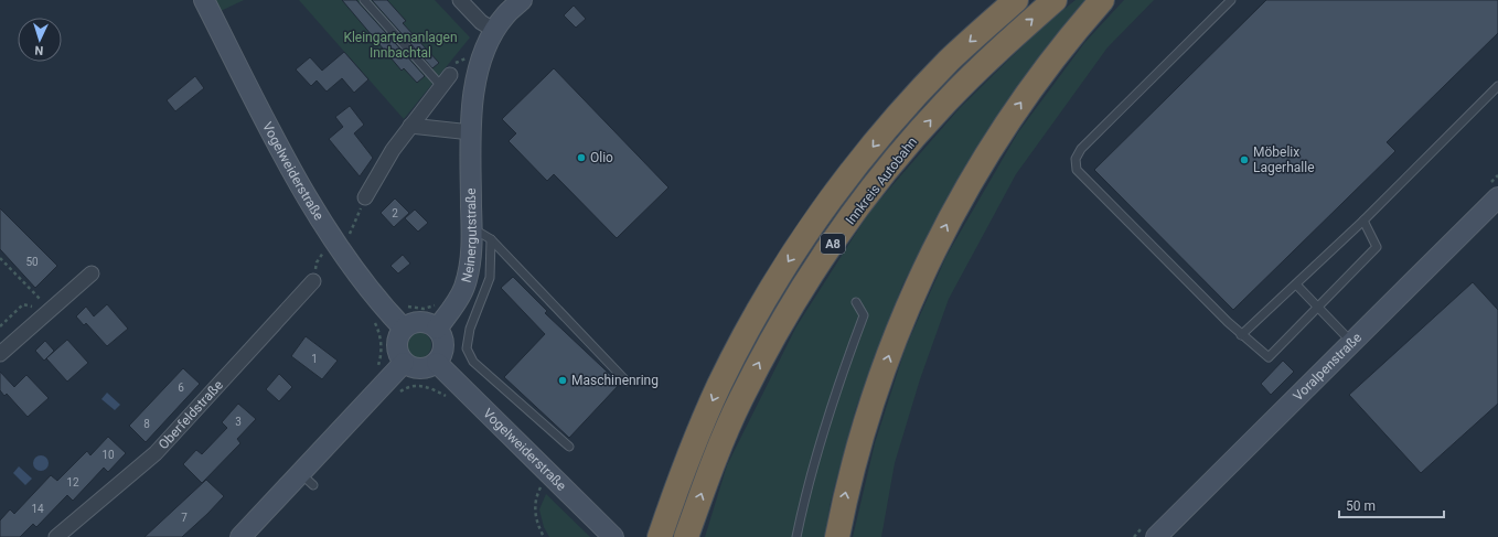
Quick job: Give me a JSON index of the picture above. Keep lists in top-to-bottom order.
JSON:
{
  "streets": {
    "highway": ["Innkreis Autobahn", "A8"],
    "main road": ["Vogelweiderstraße", "Neinergutstraße", "Voralpenstraße"],
    "street": ["Oberfeldstraße"]
  },
  "crossings": [
    ["Vogelweiderstraße", "Neinergutstraße"]
  ],
  "parks": ["Kleingartenanlagen Innbachtal"],
  "places": ["Olio", "Möbelix Lagerhalle", "Maschinenring"],
  "house_numbers": [
    "2",
    "50",
    "1",
    "6",
    "3",
    "8",
    "10",
    "12",
    "14",
    "7"
  ],
  "scale_bar": "50 m",
  "north": "bottom"
}
